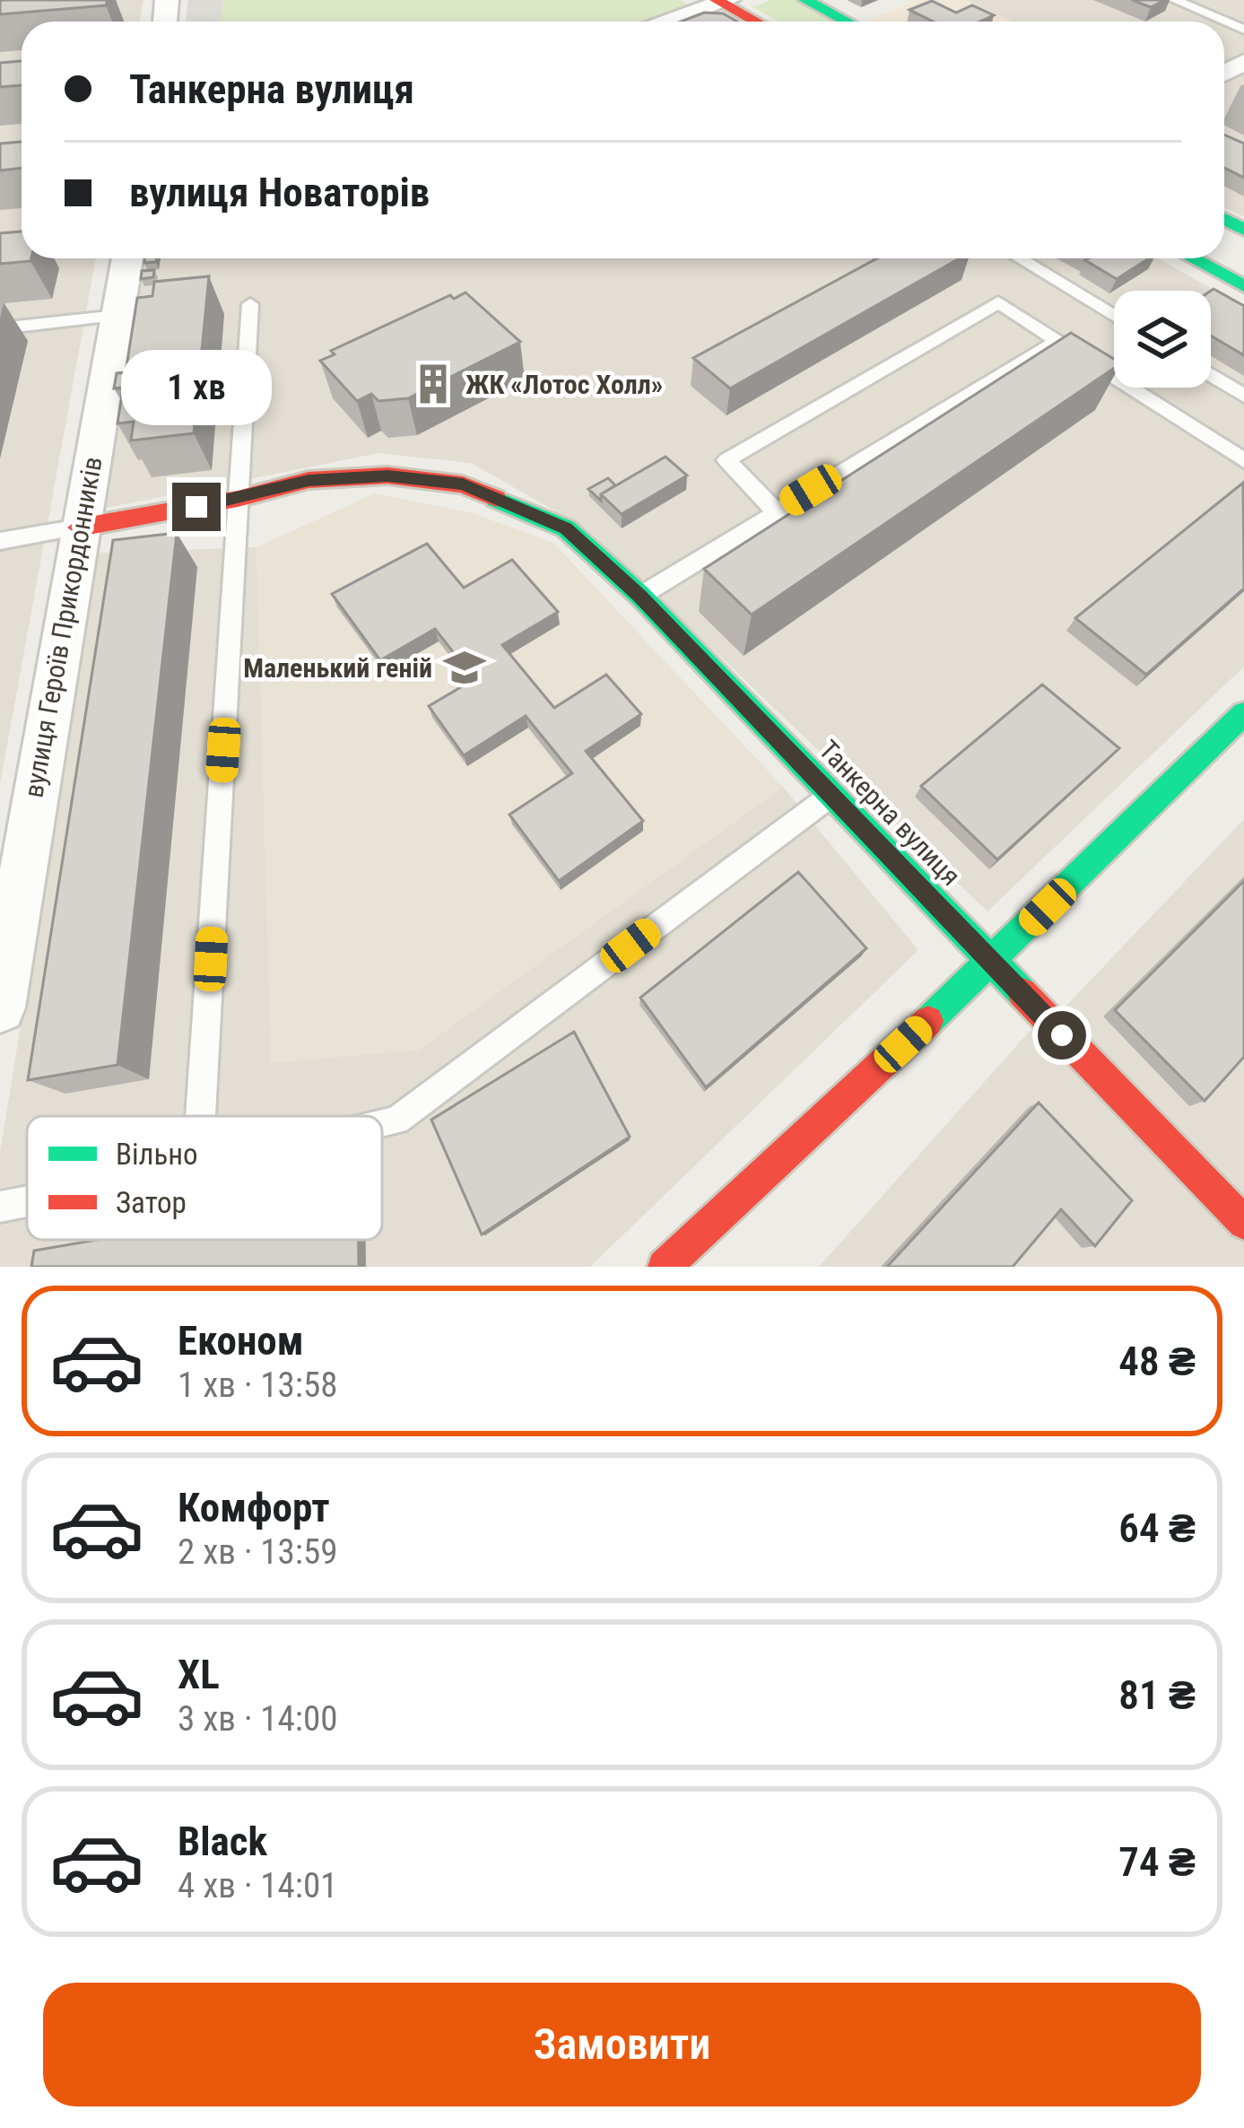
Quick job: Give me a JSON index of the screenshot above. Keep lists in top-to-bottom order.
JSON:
{
  "streets": {
    "street": ["вулиця Героїв Прикордонників", "Танкерна вулиця"]
  },
  "crossings": [
    ["вулиця Героїв Прикордонників", "Танкерна вулиця"]
  ],
  "places": {
    "building": ["ЖК «Лотос Холл»"],
    "school or university": ["Маленький геній"]
  },
  "legend": ["Вільно", "Затор"],
  "page": {
    "banner": ["Танкерна вулиця", "вулиця Новаторів"],
    "bubble": "1 хв",
    "list": [
      {
        "name": "Економ",
        "note": "1 хв · 13:58",
        "value": "48 ₴"
      },
      {
        "name": "Комфорт",
        "note": "2 хв · 13:59",
        "value": "64 ₴"
      },
      {
        "name": "XL",
        "note": "3 хв · 14:00",
        "value": "81 ₴"
      },
      {
        "name": "Black",
        "note": "4 хв · 14:01",
        "value": "74 ₴"
      }
    ],
    "buttons": "Замовити"
  }
}
